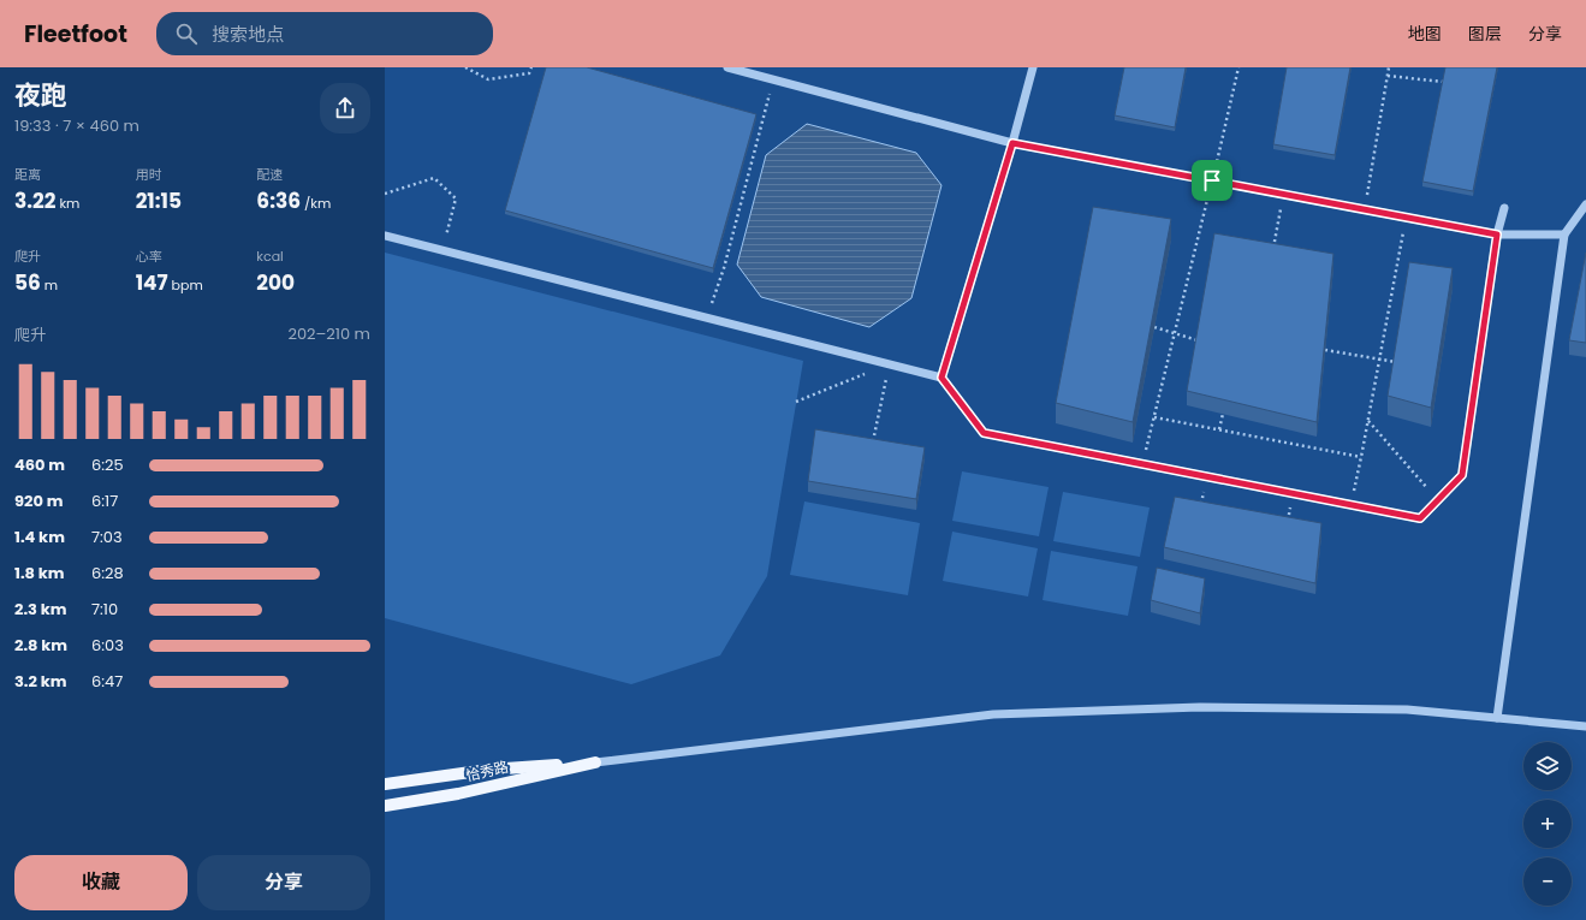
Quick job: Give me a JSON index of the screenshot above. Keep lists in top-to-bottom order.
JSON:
{
  "streets": {
    "main road": ["恰秀路"]
  },
  "page": {
    "header": "Fleetfoot",
    "search": "搜索地点",
    "nav": ["地图", "图层", "分享"],
    "heading": ["夜跑", "19:33 · 7 × 460 m"],
    "stats": [
      ["距离", "3.22 km"],
      ["用时", "21:15"],
      ["配速", "6:36 /km"],
      ["爬升", "56 m"],
      ["心率", "147 bpm"],
      ["kcal", "200"]
    ],
    "chart": ["爬升", "202–210 m"],
    "list": [
      {
        "name": "460 m",
        "note": "6:25"
      },
      {
        "name": "920 m",
        "note": "6:17"
      },
      {
        "name": "1.4 km",
        "note": "7:03"
      },
      {
        "name": "1.8 km",
        "note": "6:28"
      },
      {
        "name": "2.3 km",
        "note": "7:10"
      },
      {
        "name": "2.8 km",
        "note": "6:03"
      },
      {
        "name": "3.2 km",
        "note": "6:47"
      }
    ],
    "map_buttons": ["+", "−"],
    "buttons": ["收藏", "分享"]
  }
}
